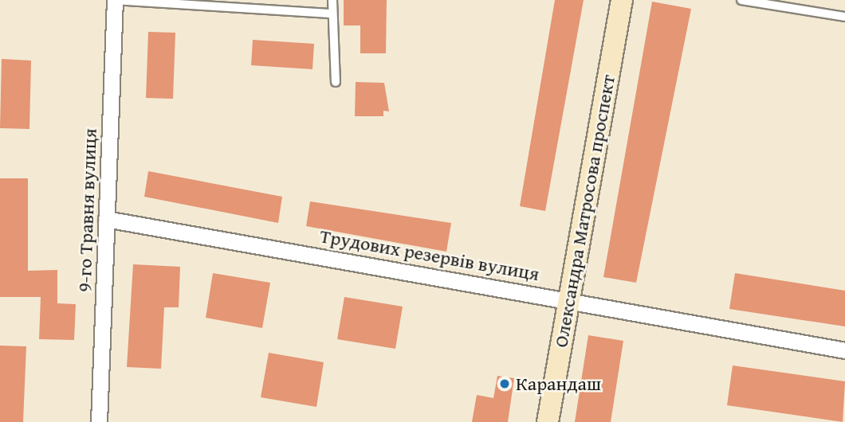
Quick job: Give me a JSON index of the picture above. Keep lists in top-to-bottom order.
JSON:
{
  "streets": {
    "main road": ["Олександра Матросова проспект"],
    "street": ["9-го Травня вулиця", "Трудових резервів вулиця"]
  },
  "crossings": [
    ["9-го Травня вулиця", "Трудових резервів вулиця"],
    ["Олександра Матросова проспект", "Трудових резервів вулиця"]
  ],
  "places": ["Карандаш"]
}
